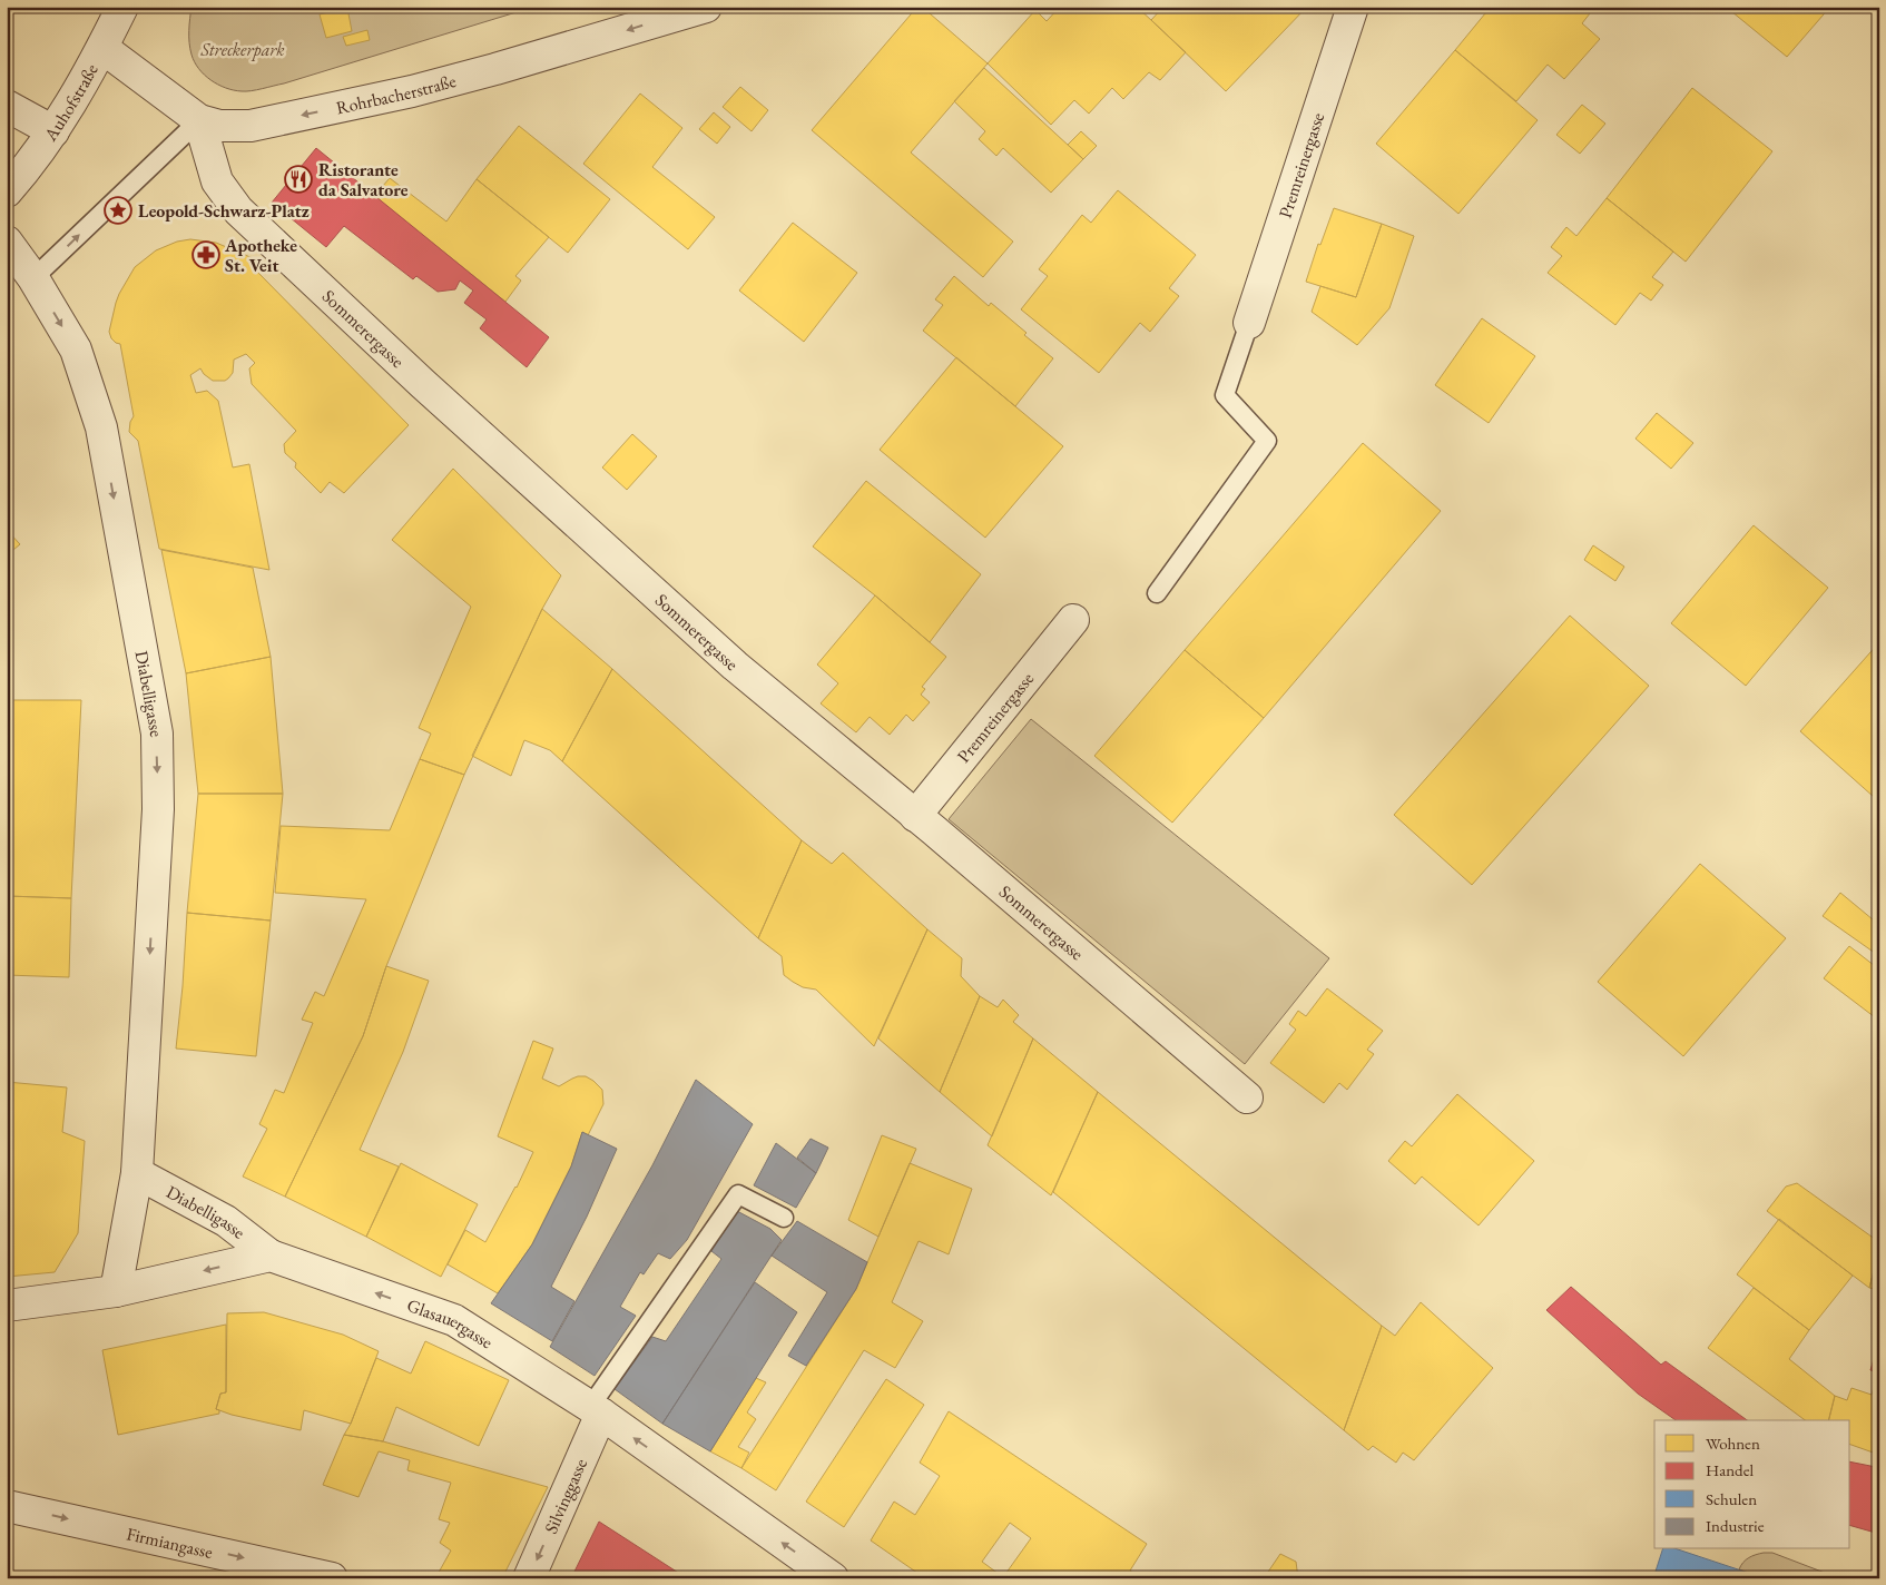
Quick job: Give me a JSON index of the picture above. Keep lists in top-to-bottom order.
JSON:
{
  "streets": {
    "street": [
      "Rohrbacherstraße",
      "Auhofstraße",
      "Premreinergasse",
      "Sommerergasse",
      "Diabelligasse",
      "Glasauergasse",
      "Silvinggasse",
      "Firmiangasse"
    ]
  },
  "crossings": [
    ["Rohrbacherstraße", "Auhofstraße"],
    ["Rohrbacherstraße", "Sommerergasse"],
    ["Premreinergasse", "Sommerergasse"],
    ["Diabelligasse", "Glasauergasse"],
    ["Glasauergasse", "Silvinggasse"]
  ],
  "one_way": [
    "Rohrbacherstraße",
    "Diabelligasse",
    "Glasauergasse",
    "Silvinggasse"
  ],
  "parks": ["Streckerpark"],
  "places": {
    "restaurant": ["Ristorante da Salvatore"],
    "place": ["Leopold-Schwarz-Platz"],
    "pharmacy": ["Apotheke St. Veit"]
  },
  "legend": [
    "Wohnen",
    "Handel",
    "Schulen",
    "Industrie"
  ]
}
